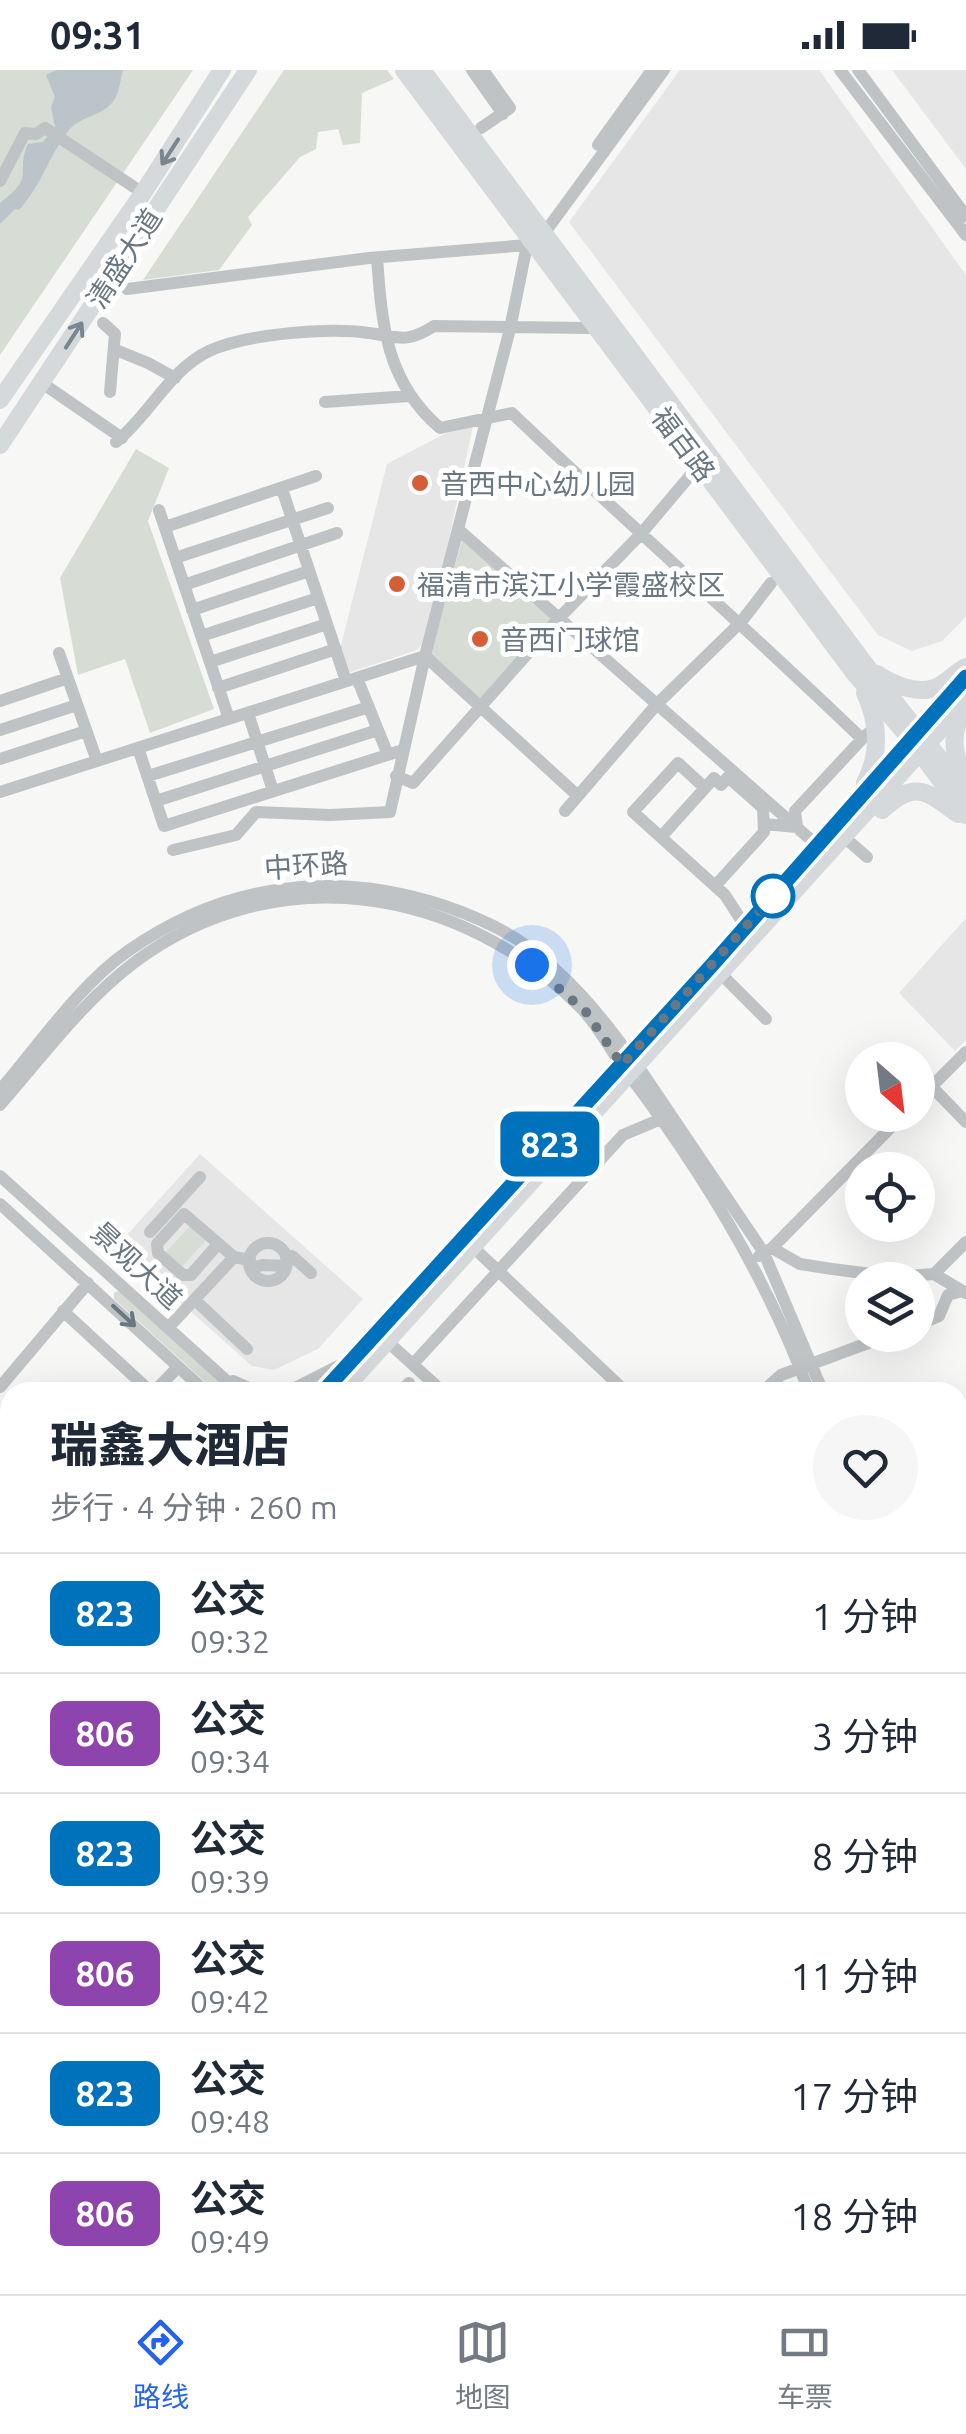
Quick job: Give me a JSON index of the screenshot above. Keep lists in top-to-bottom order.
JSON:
{
  "streets": {
    "main road": ["清盛大道", "福百路"],
    "street": ["中环路", "景观大道"]
  },
  "places": ["音西中心幼儿园", "福清市滨江小学霞盛校区", "音西门球馆"],
  "lines": ["bus line 823"],
  "north": "bottom right",
  "page": {
    "status": "09:31",
    "on_map": "823",
    "heading": ["瑞鑫大酒店", "步行 · 4 分钟 · 260 m"],
    "list": [
      {
        "mark": "823",
        "name": "公交",
        "note": "09:32",
        "value": "1 分钟"
      },
      {
        "mark": "806",
        "name": "公交",
        "note": "09:34",
        "value": "3 分钟"
      },
      {
        "mark": "823",
        "name": "公交",
        "note": "09:39",
        "value": "8 分钟"
      },
      {
        "mark": "806",
        "name": "公交",
        "note": "09:42",
        "value": "11 分钟"
      },
      {
        "mark": "823",
        "name": "公交",
        "note": "09:48",
        "value": "17 分钟"
      },
      {
        "mark": "806",
        "name": "公交",
        "note": "09:49",
        "value": "18 分钟"
      }
    ],
    "tabs": ["路线", "地图", "车票"]
  }
}
